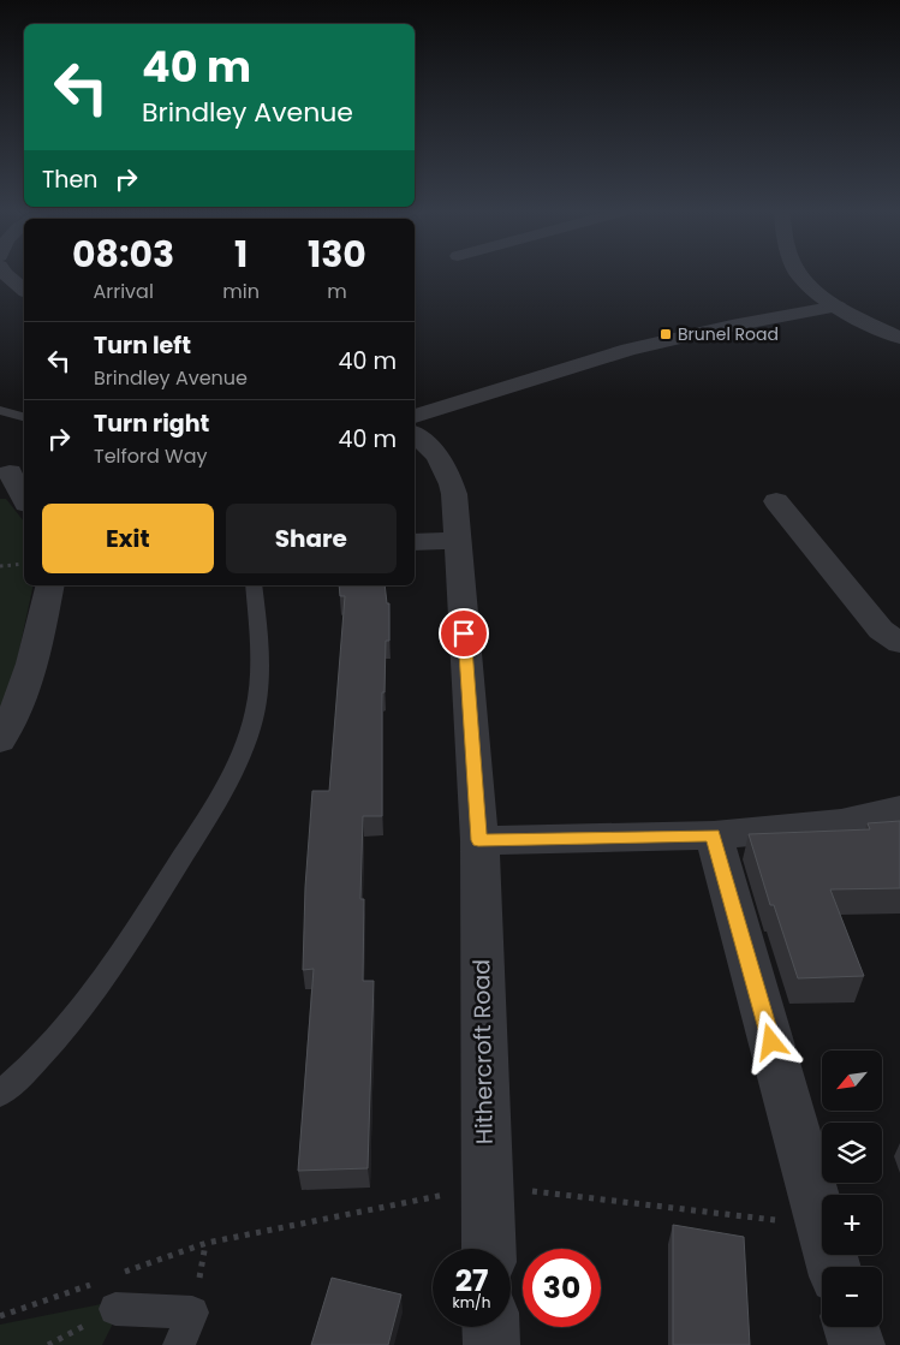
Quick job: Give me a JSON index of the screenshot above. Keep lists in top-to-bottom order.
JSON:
{
  "streets": {
    "street": ["Hithercroft Road"]
  },
  "places": {
    "transit": ["Brunel Road"]
  },
  "north": "bottom left",
  "page": {
    "turn": ["40 m", "Brindley Avenue"],
    "then": "Then",
    "eta": [
      "08:03",
      "Arrival",
      "1",
      "min",
      "130",
      "m"
    ],
    "list": [
      {
        "name": "Turn left",
        "note": "Brindley Avenue",
        "value": "40 m"
      },
      {
        "name": "Turn right",
        "note": "Telford Way",
        "value": "40 m"
      }
    ],
    "buttons": ["Exit", "Share"],
    "map_buttons": ["+", "−"],
    "speed": "27 km/h",
    "limit": "30"
  }
}
